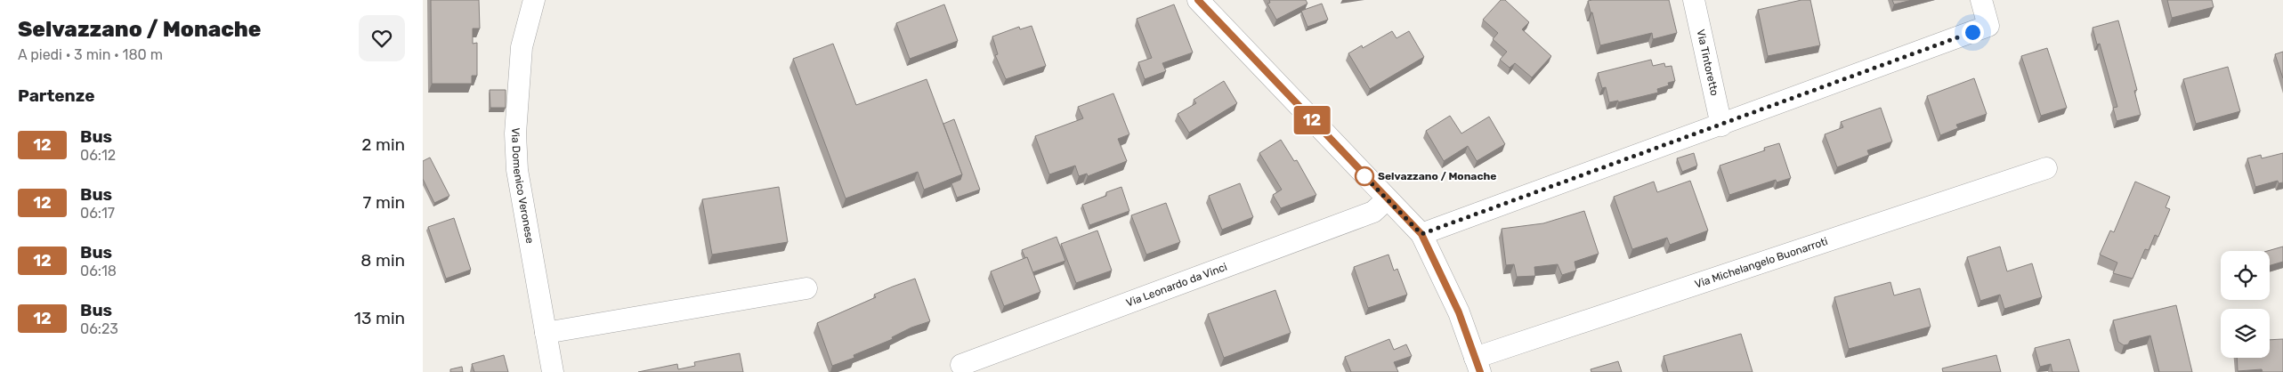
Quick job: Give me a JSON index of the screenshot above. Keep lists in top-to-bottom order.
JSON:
{
  "streets": {
    "street": [
      "Via Tintoretto",
      "Via Domenico Veronese",
      "Via Michelangelo Buonarroti",
      "Via Leonardo da Vinci"
    ]
  },
  "places": ["Selvazzano / Monache"],
  "lines": ["bus line 12"],
  "page": {
    "heading": [
      ["Selvazzano / Monache", "A piedi · 3 min · 180 m"],
      "Partenze"
    ],
    "on_map": "12",
    "list": [
      {
        "mark": "12",
        "name": "Bus",
        "note": "06:12",
        "value": "2 min"
      },
      {
        "mark": "12",
        "name": "Bus",
        "note": "06:17",
        "value": "7 min"
      },
      {
        "mark": "12",
        "name": "Bus",
        "note": "06:18",
        "value": "8 min"
      },
      {
        "mark": "12",
        "name": "Bus",
        "note": "06:23",
        "value": "13 min"
      }
    ]
  }
}
